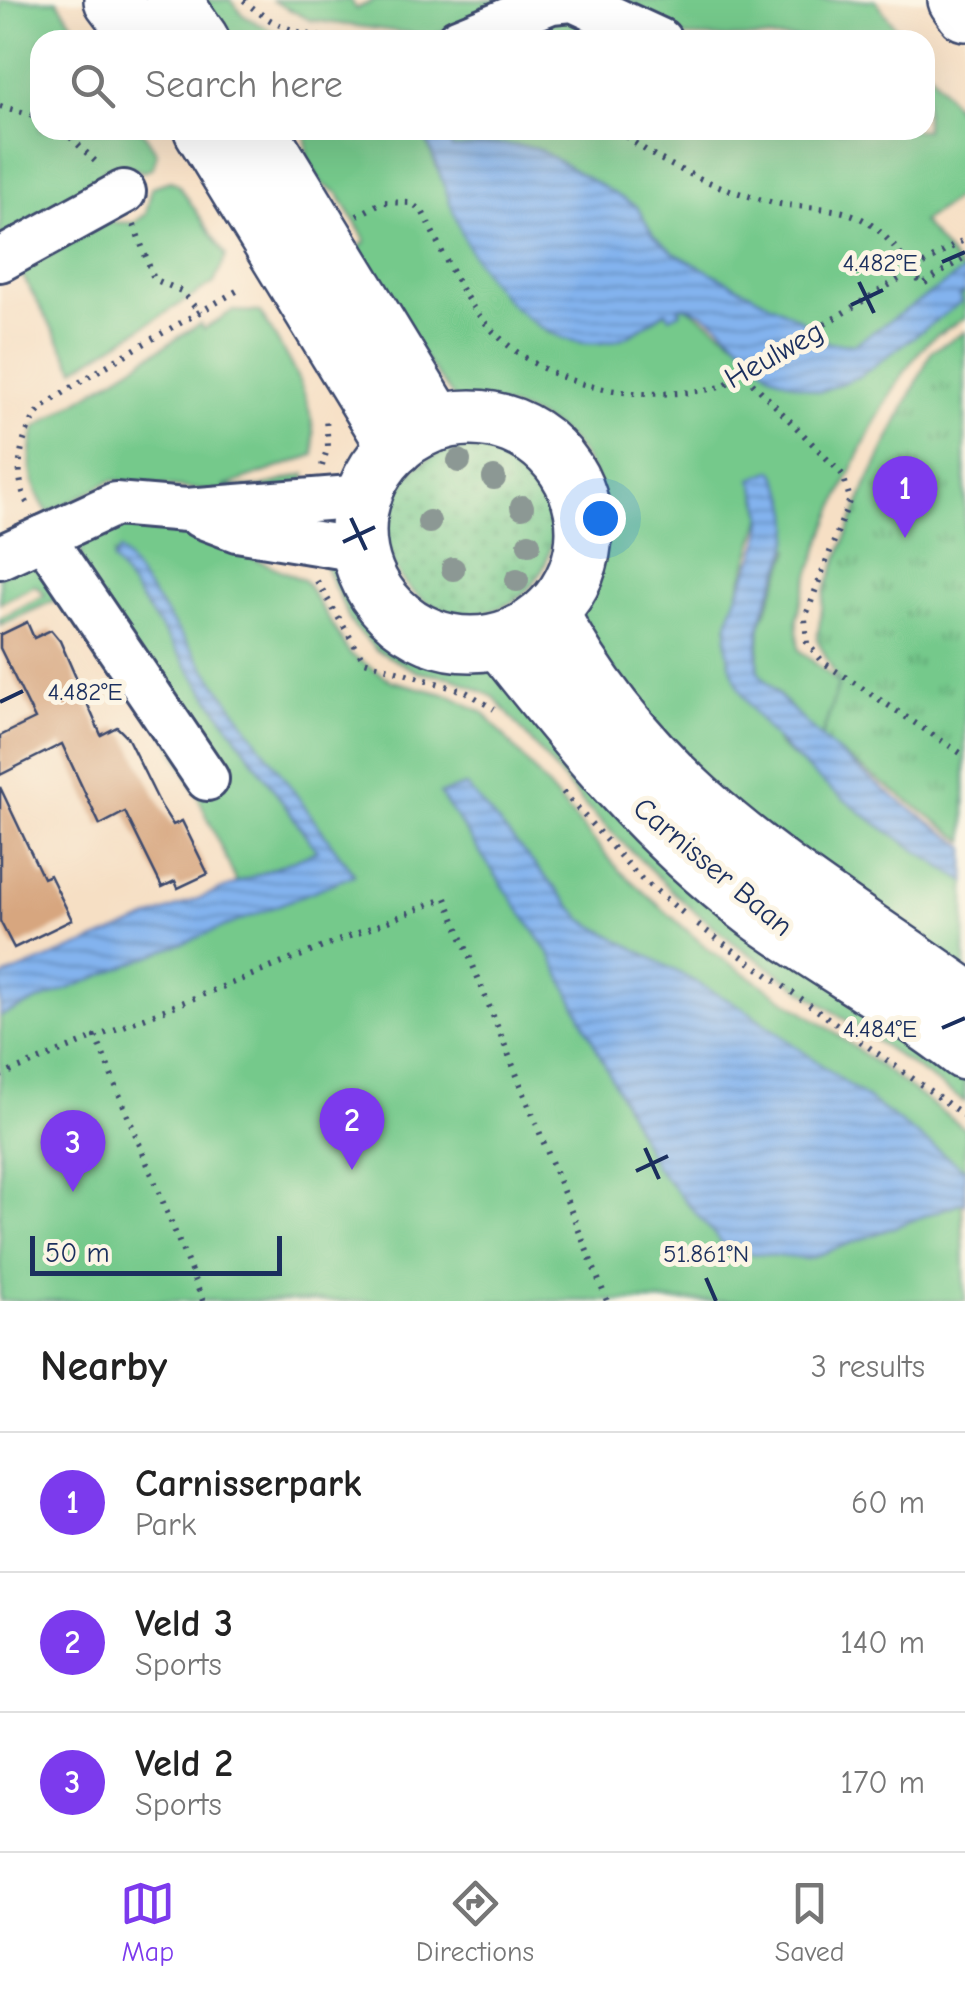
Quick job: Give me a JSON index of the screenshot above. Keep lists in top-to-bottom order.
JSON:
{
  "streets": {
    "main road": ["Carnisser Baan"],
    "path": ["Heulweg"]
  },
  "scale_bar": "50 m",
  "page": {
    "search": "Search here",
    "pins": ["1", "2", "3"],
    "scale": "50 m",
    "heading": ["Nearby", "3 results"],
    "list": [
      {
        "mark": "1",
        "name": "Carnisserpark",
        "note": "Park",
        "value": "60 m"
      },
      {
        "mark": "2",
        "name": "Veld 3",
        "note": "Sports",
        "value": "140 m"
      },
      {
        "mark": "3",
        "name": "Veld 2",
        "note": "Sports",
        "value": "170 m"
      }
    ],
    "nav": ["Map", "Directions", "Saved"]
  },
  "coordinates": ["4.482°E", "4.484°E", "51.861°N"]
}
